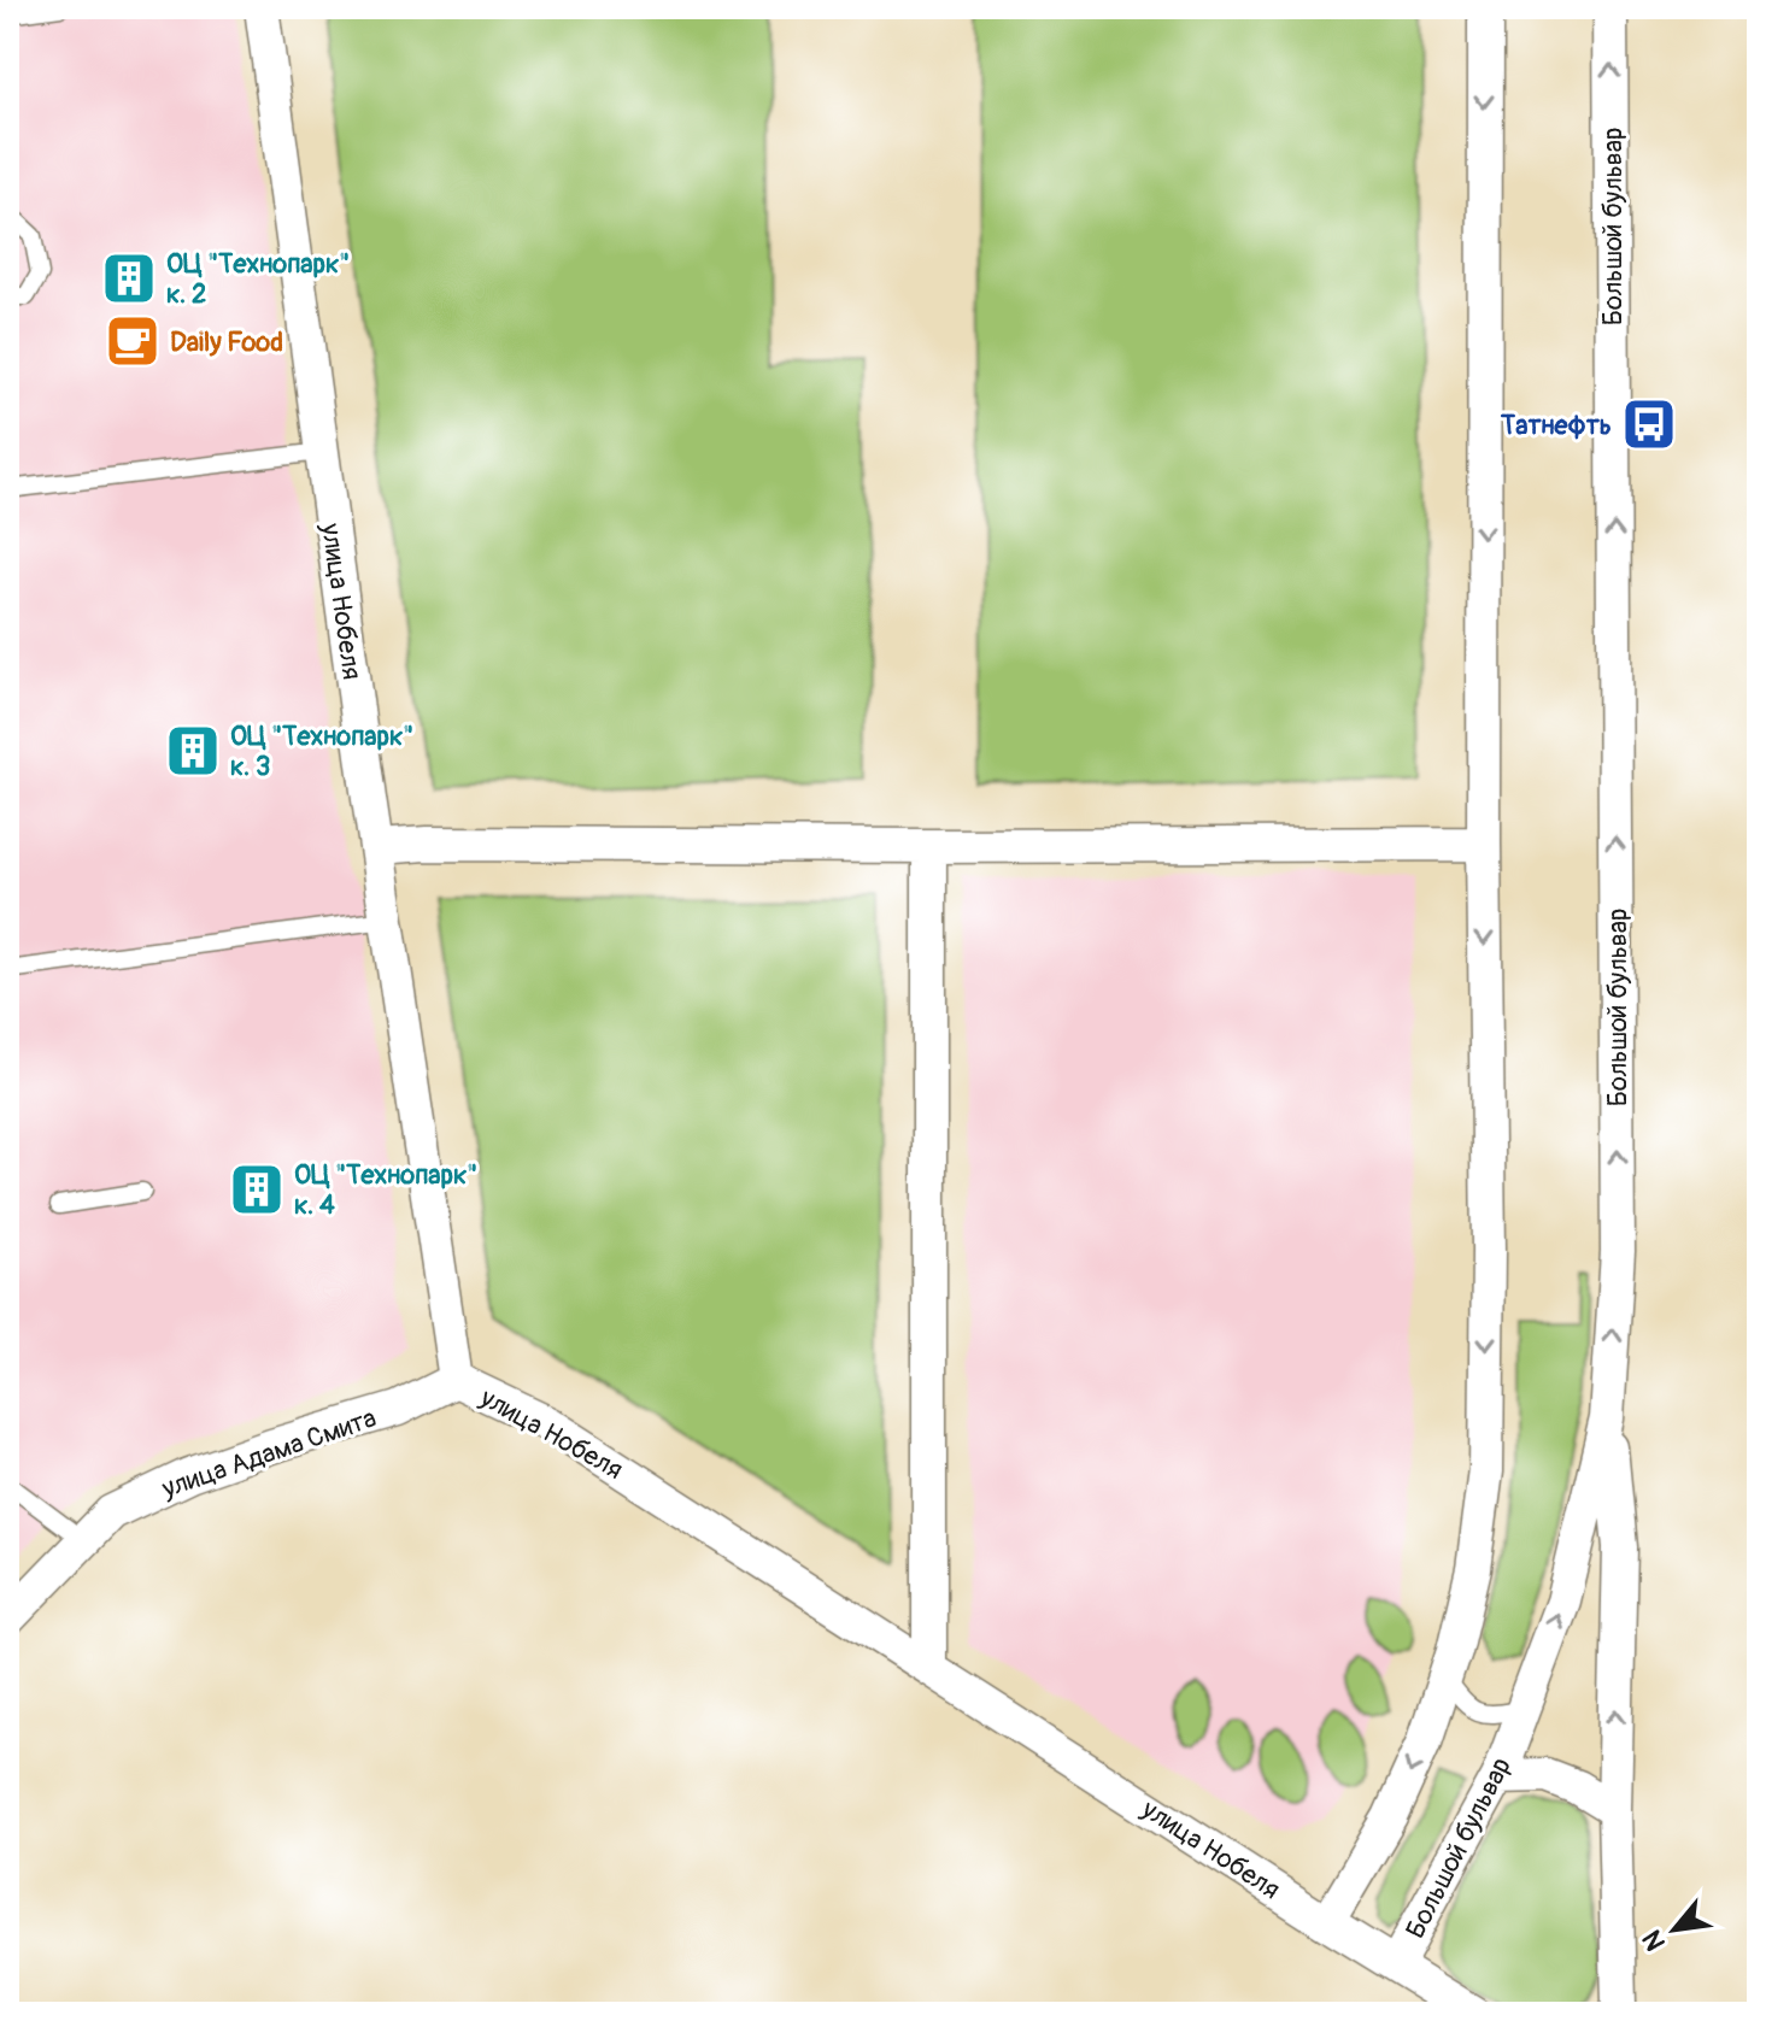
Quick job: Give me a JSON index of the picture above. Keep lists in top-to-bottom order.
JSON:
{
  "streets": {
    "street": ["Большой бульвар", "улица Нобеля", "улица Адама Смита"]
  },
  "crossings": [
    ["Большой бульвар", "улица Нобеля"],
    ["улица Нобеля", "улица Адама Смита"]
  ],
  "places": {
    "building": ["ОЦ \"Технопарк\" к. 2", "ОЦ \"Технопарк\" к. 3", "ОЦ \"Технопарк\" к. 4"],
    "cafe": ["Daily Food"],
    "bus stop": ["Татнефть"]
  },
  "north": "bottom left"
}
